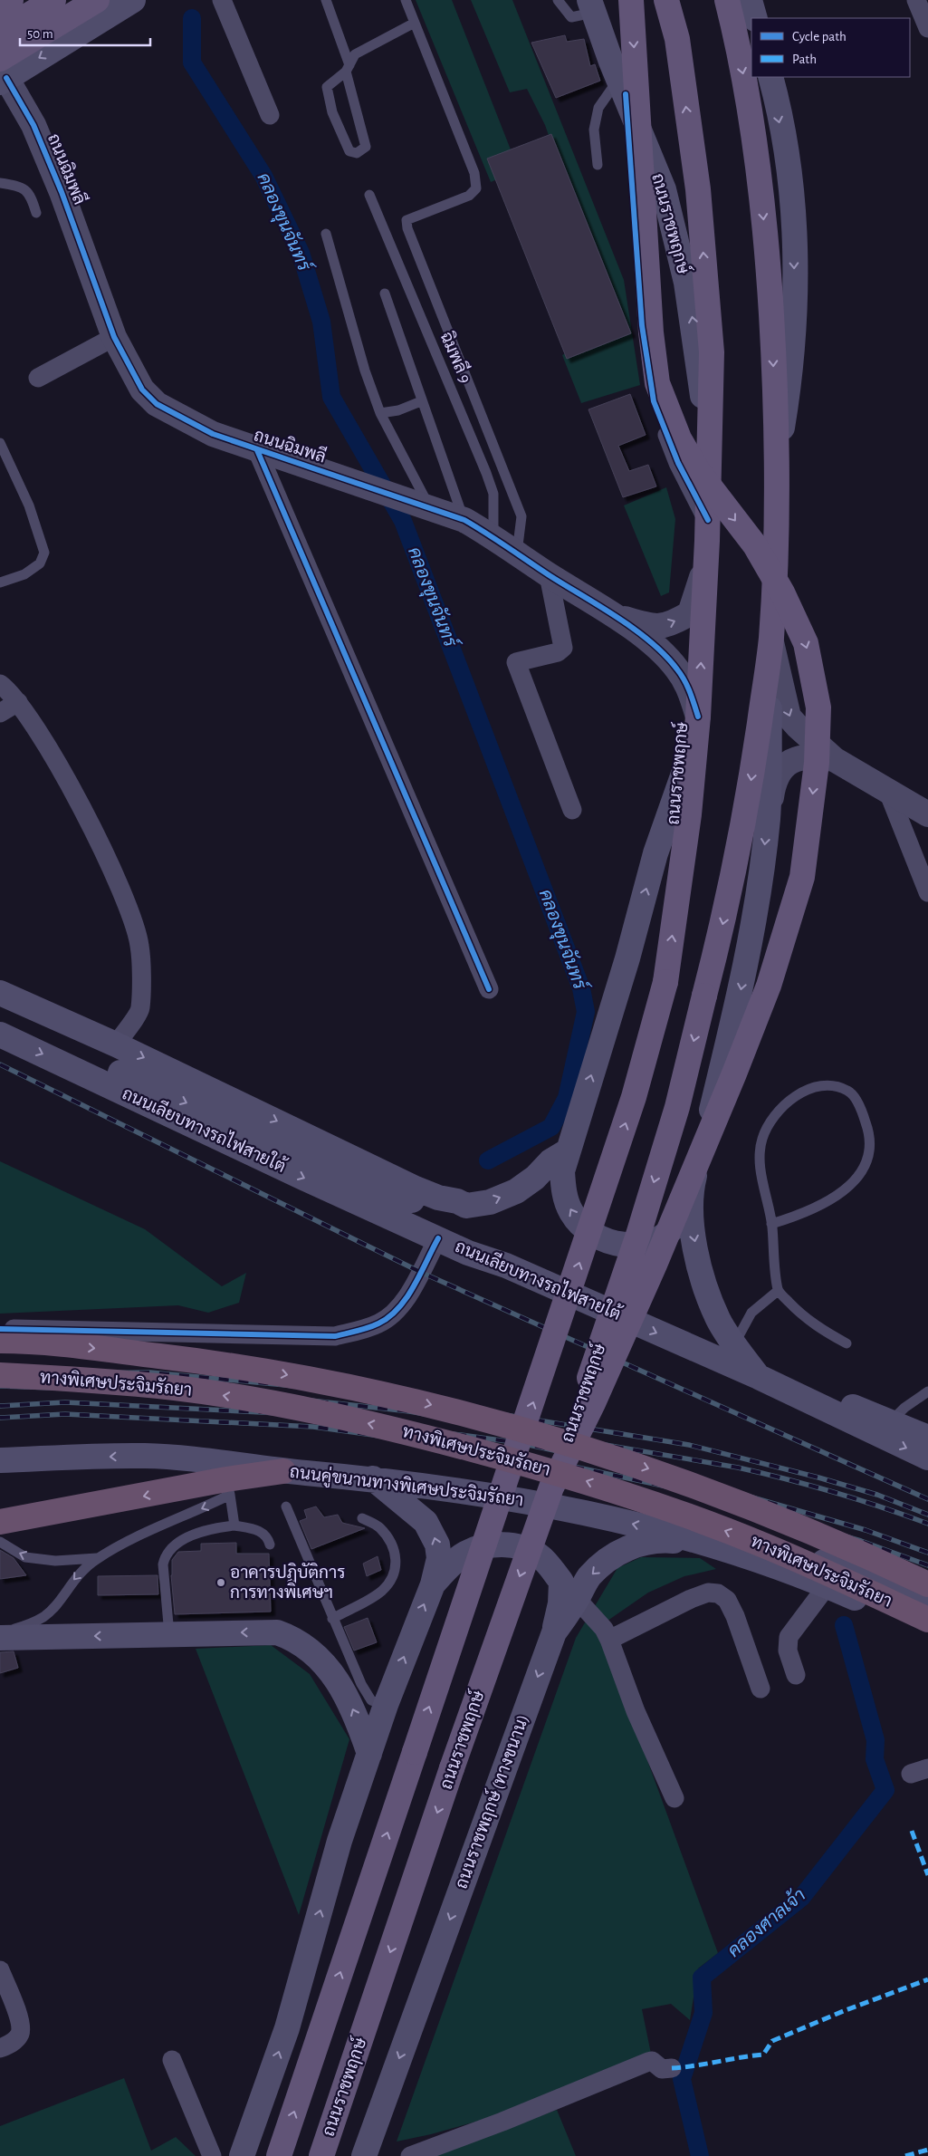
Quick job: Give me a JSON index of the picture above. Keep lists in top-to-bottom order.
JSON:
{
  "streets": {
    "highway": ["ทางพิเศษประจิมรัถยา"],
    "main road": [
      "ถนนราชพฤกษ์",
      "ถนนเลียบทางรถไฟสายใต้",
      "ถนนคู่ขนานทางพิเศษประจิมรัถยา",
      "ถนนราชพฤกษ์ (ทางขนาน)"
    ],
    "street": ["ถนนฉิมพลี"],
    "lane": ["ฉิมพลี 9"]
  },
  "crossings": [
    ["ถนนฉิมพลี", "ถนนราชพฤกษ์"],
    ["ถนนฉิมพลี", "ฉิมพลี 9"],
    ["ถนนราชพฤกษ์", "ถนนเลียบทางรถไฟสายใต้"],
    ["ถนนคู่ขนานทางพิเศษประจิมรัถยา", "ถนนราชพฤกษ์ (ทางขนาน)"]
  ],
  "one_way": ["ถนนคู่ขนานทางพิเศษประจิมรัถยา"],
  "water": ["คลองขุนจันทร์", "คลองศาลเจ้า"],
  "places": ["อาคารปฏิบัติการ การทางพิเศษฯ"],
  "legend": ["Cycle path", "Path"],
  "scale_bar": "50 m"
}
